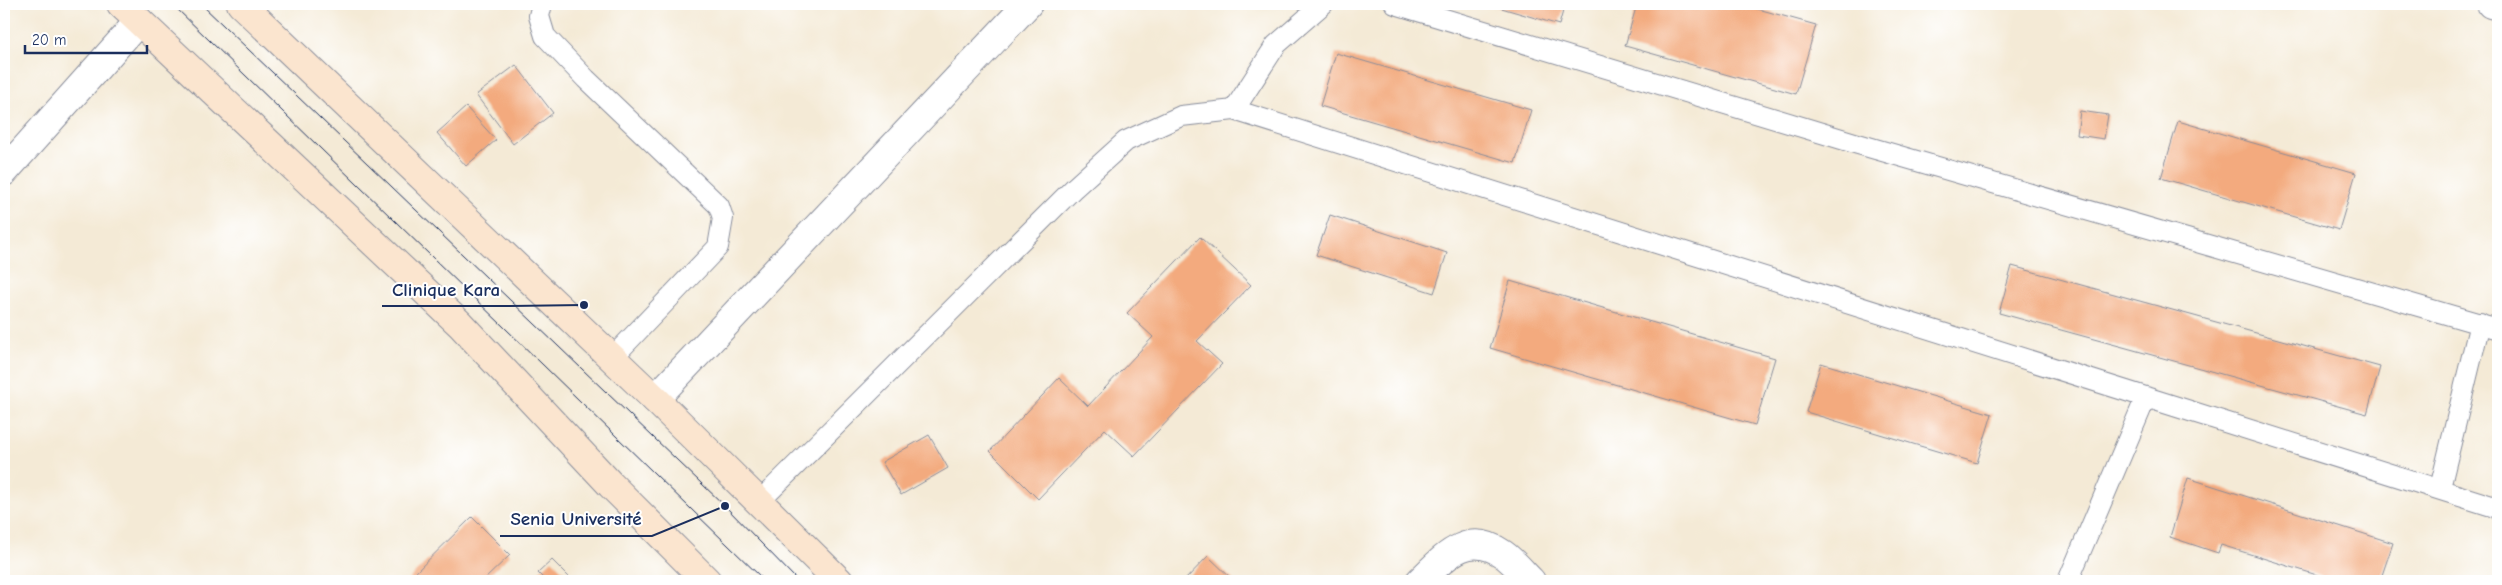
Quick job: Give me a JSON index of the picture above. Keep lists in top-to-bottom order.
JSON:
{
  "places": ["Clinique Kara", "Senia Université"],
  "scale_bar": "20 m"
}
